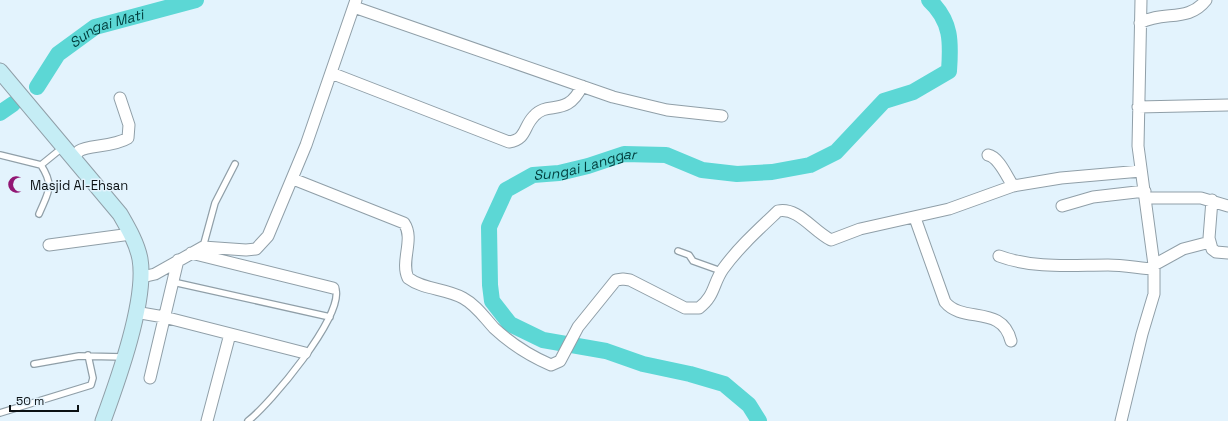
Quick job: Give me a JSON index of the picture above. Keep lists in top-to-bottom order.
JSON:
{
  "water": ["Sungai Mati", "Sungai Langgar"],
  "places": {
    "mosque": ["Masjid Al-Ehsan"]
  },
  "scale_bar": "50 m"
}
